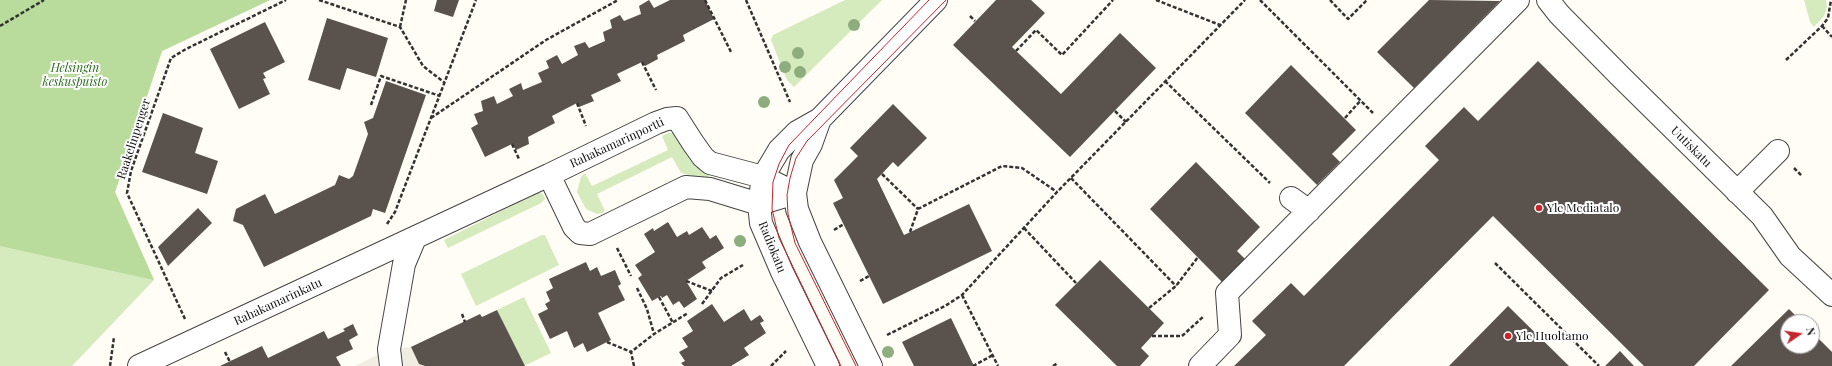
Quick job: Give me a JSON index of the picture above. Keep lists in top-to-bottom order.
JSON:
{
  "streets": {
    "street": [
      "Rahakamarinportti",
      "Uutiskatu",
      "Radiokatu",
      "Rahakamarinkatu"
    ],
    "path": ["Raakelinpenger"]
  },
  "crossings": [
    ["Raakelinpenger", "Rahakamarinkatu"],
    ["Rahakamarinportti", "Radiokatu"],
    ["Rahakamarinportti", "Rahakamarinkatu"]
  ],
  "parks": ["Helsingin keskuspuisto"],
  "places": ["Yle Mediatalo", "Yle Huoltamo"],
  "north": "right"
}
